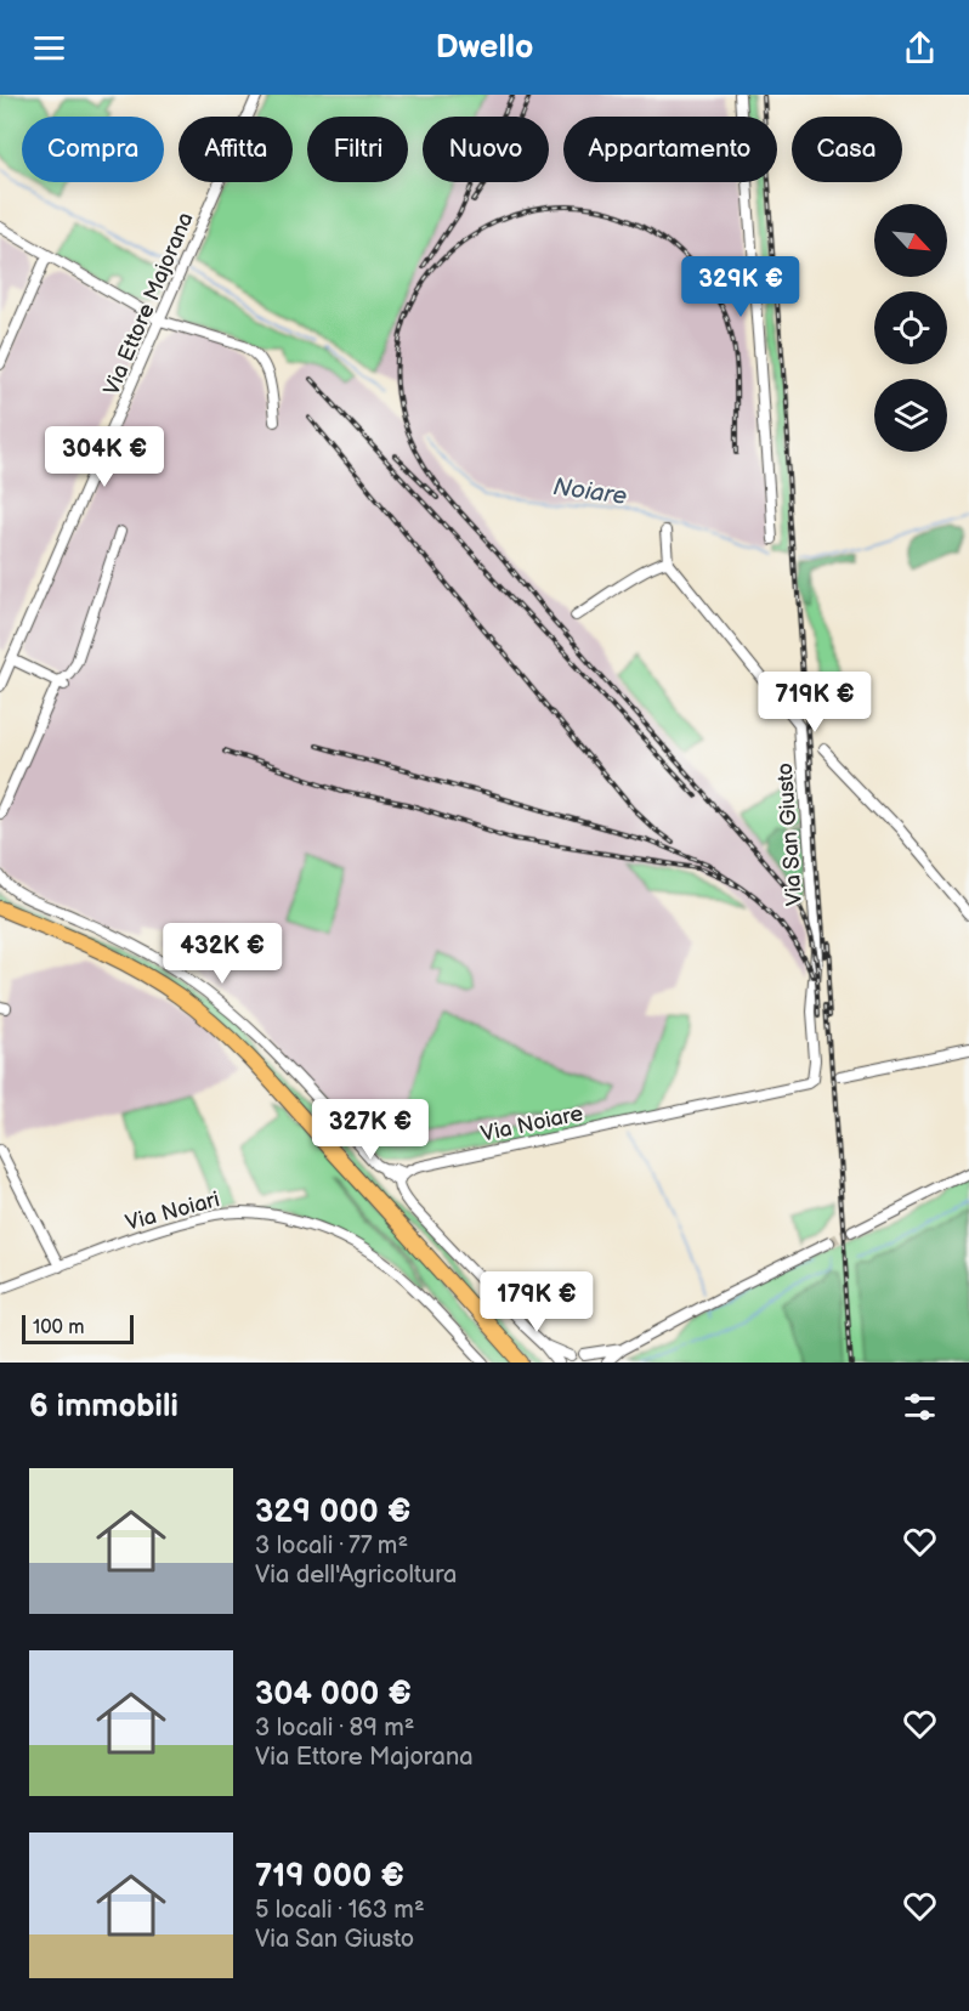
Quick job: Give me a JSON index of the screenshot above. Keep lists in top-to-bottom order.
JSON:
{
  "streets": {
    "street": [
      "Via Ettore Majorana",
      "Via San Giusto",
      "Via Noiare",
      "Via Noiari"
    ]
  },
  "crossings": [
    ["Via San Giusto", "Via Noiare"]
  ],
  "water": ["Noiare"],
  "scale_bar": "100 m",
  "north": "bottom right",
  "page": {
    "header": "Dwello",
    "chip": [
      "Compra",
      "Affitta",
      "Filtri",
      "Nuovo",
      "Appartamento",
      "Casa"
    ],
    "price": [
      "329K €",
      "304K €",
      "719K €",
      "432K €",
      "327K €",
      "179K €"
    ],
    "scale": "100 m",
    "heading": "6 immobili",
    "list": [
      {
        "name": "329 000 €",
        "note": "3 locali · 77 m² · Via dell'Agricoltura"
      },
      {
        "name": "304 000 €",
        "note": "3 locali · 89 m² · Via Ettore Majorana"
      },
      {
        "name": "719 000 €",
        "note": "5 locali · 163 m² · Via San Giusto"
      }
    ]
  }
}
